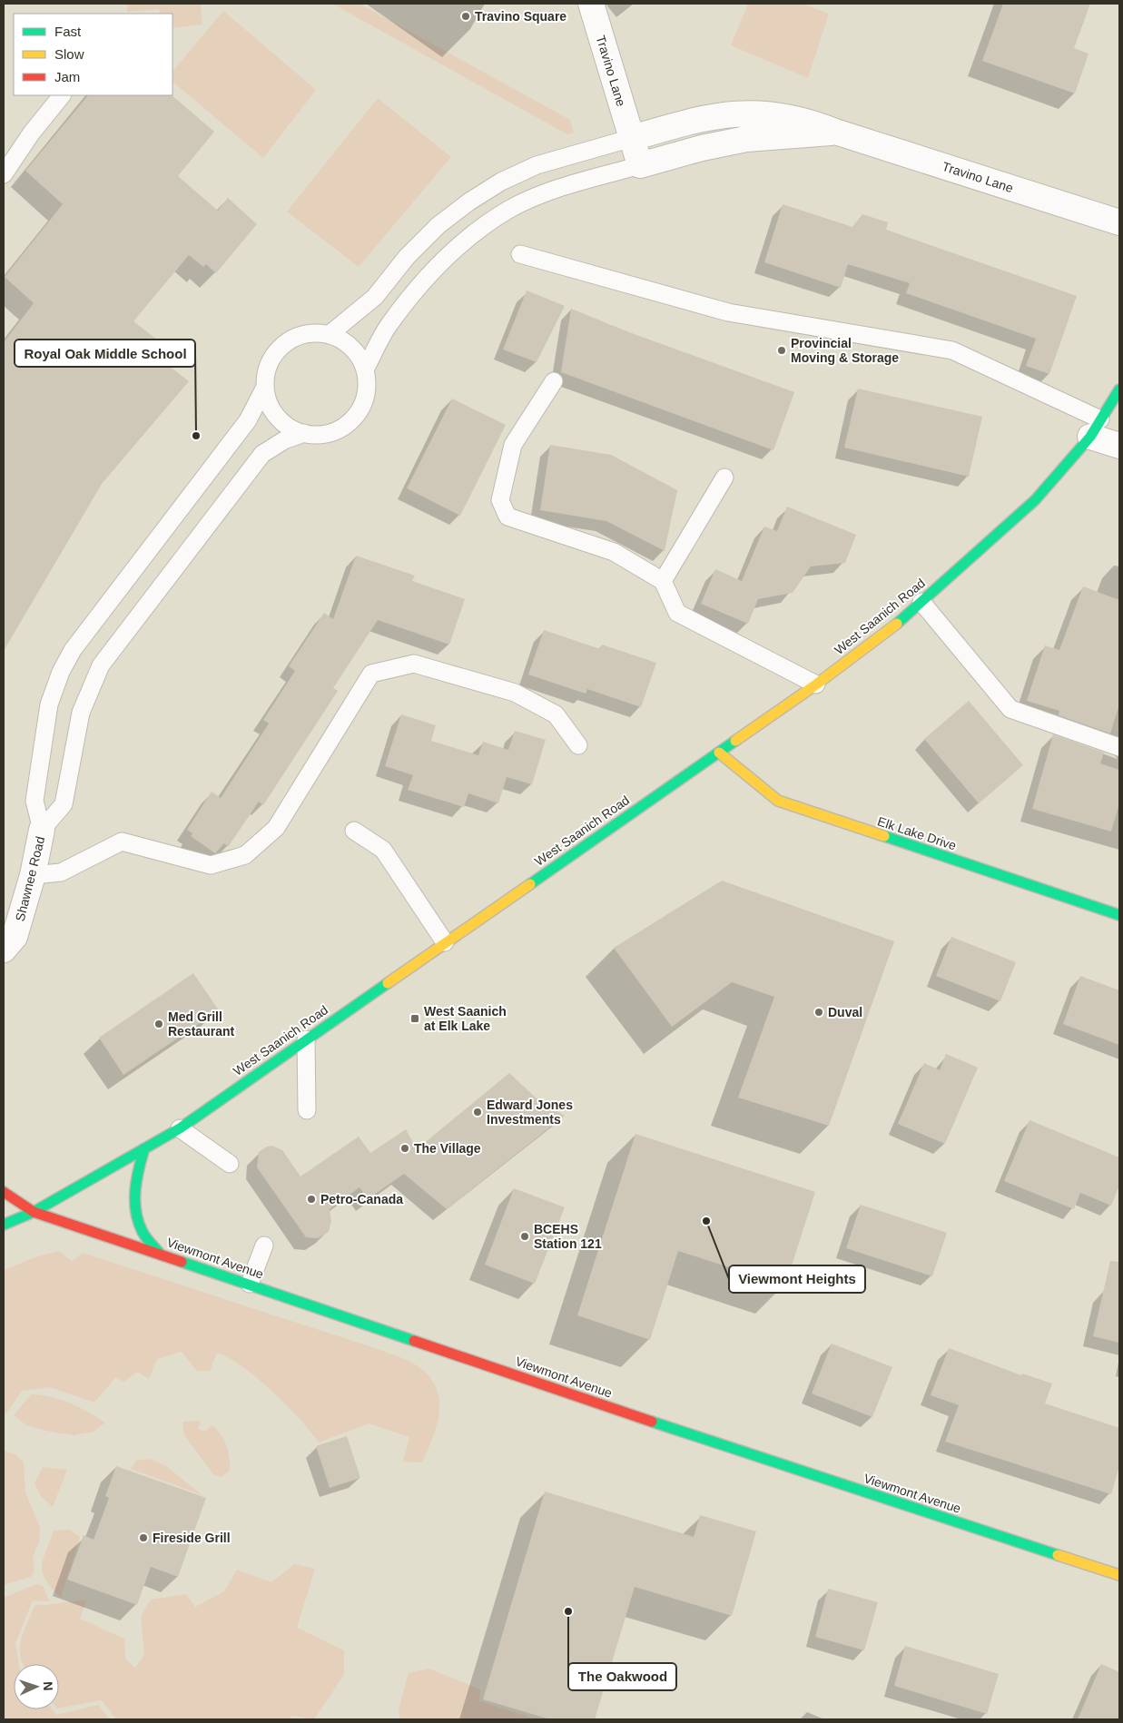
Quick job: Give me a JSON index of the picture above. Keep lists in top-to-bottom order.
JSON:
{
  "streets": {
    "street": [
      "Travino Lane",
      "West Saanich Road",
      "Elk Lake Drive",
      "Shawnee Road",
      "Viewmont Avenue"
    ]
  },
  "crossings": [
    ["West Saanich Road", "Elk Lake Drive"],
    ["West Saanich Road", "Viewmont Avenue"]
  ],
  "places": {
    "other": [
      "Travino Square",
      "Provincial Moving & Storage",
      "Royal Oak Middle School",
      "Duval",
      "Med Grill Restaurant",
      "Edward Jones Investments",
      "The Village",
      "Petro-Canada",
      "Viewmont Heights",
      "BCEHS Station 121",
      "Fireside Grill",
      "The Oakwood"
    ],
    "transit": ["West Saanich at Elk Lake"]
  },
  "legend": ["Fast", "Slow", "Jam"],
  "north": "right"
}
